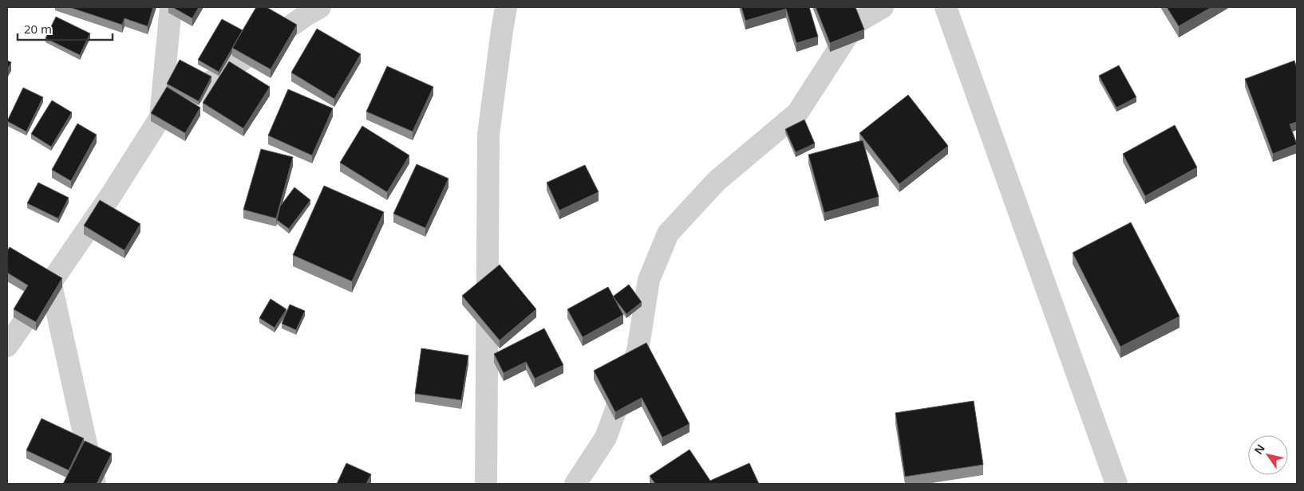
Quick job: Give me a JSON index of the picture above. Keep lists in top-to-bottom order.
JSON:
{
  "scale_bar": "20 m",
  "north": "top left"
}
